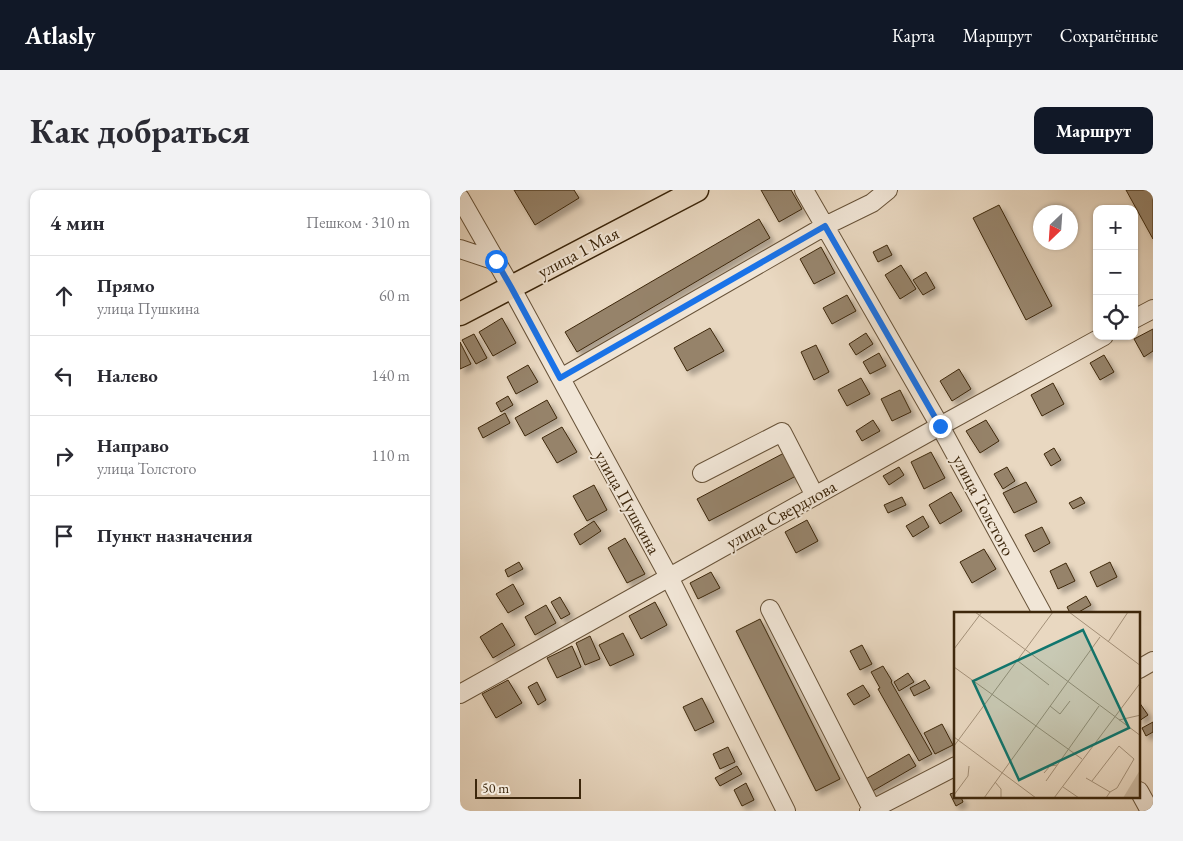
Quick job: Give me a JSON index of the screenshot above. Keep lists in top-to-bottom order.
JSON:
{
  "streets": {
    "main road": ["улица 1 Мая"],
    "street": ["улица Пушкина", "улица Толстого", "улица Свердлова"]
  },
  "crossings": [
    ["улица 1 Мая", "улица Пушкина"],
    ["улица Пушкина", "улица Свердлова"],
    ["улица Толстого", "улица Свердлова"]
  ],
  "scale_bar": "50 m",
  "north": "bottom left",
  "page": {
    "header": "Atlasly",
    "nav": ["Карта", "Маршрут", "Сохранённые"],
    "buttons": "Маршрут",
    "title": "Как добраться",
    "heading": ["4 мин", "Пешком · 310 m"],
    "map_buttons": ["+", "−"],
    "list": [
      ["Прямо", "улица Пушкина", "60 m"],
      ["Налево", "140 m"],
      ["Направо", "улица Толстого", "110 m"],
      "Пункт назначения"
    ],
    "scale": "50 m"
  }
}
